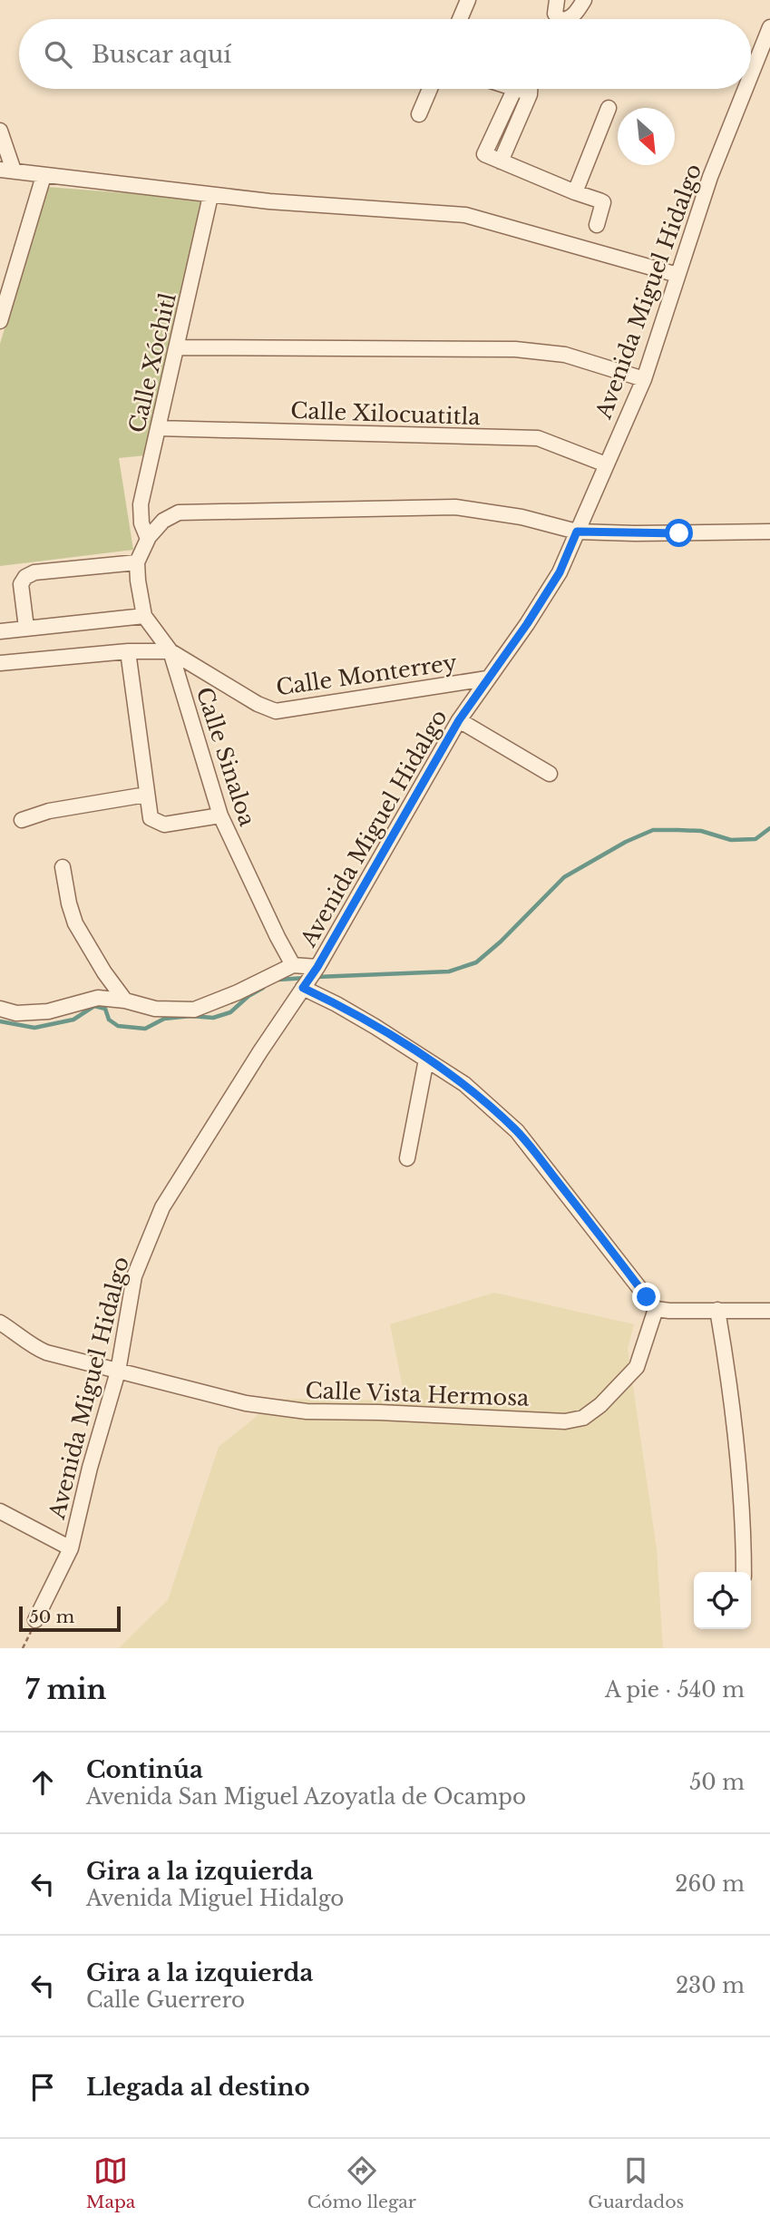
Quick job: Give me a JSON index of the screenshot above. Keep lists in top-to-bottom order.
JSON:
{
  "streets": {
    "street": [
      "Avenida Miguel Hidalgo",
      "Calle Xóchitl",
      "Calle Xilocuatitla",
      "Calle Monterrey",
      "Calle Sinaloa",
      "Calle Vista Hermosa"
    ]
  },
  "crossings": [
    ["Avenida Miguel Hidalgo", "Calle Xilocuatitla"],
    ["Avenida Miguel Hidalgo", "Calle Monterrey"],
    ["Avenida Miguel Hidalgo", "Calle Vista Hermosa"],
    ["Calle Xóchitl", "Calle Xilocuatitla"],
    ["Calle Xóchitl", "Calle Sinaloa"],
    ["Calle Monterrey", "Calle Sinaloa"]
  ],
  "scale_bar": "50 m",
  "north": "bottom right",
  "page": {
    "search": "Buscar aquí",
    "scale": "50 m",
    "heading": ["7 min", "A pie · 540 m"],
    "list": [
      ["Continúa", "Avenida San Miguel Azoyatla de Ocampo", "50 m"],
      ["Gira a la izquierda", "Avenida Miguel Hidalgo", "260 m"],
      ["Gira a la izquierda", "Calle Guerrero", "230 m"],
      "Llegada al destino"
    ],
    "nav": ["Mapa", "Cómo llegar", "Guardados"]
  }
}
